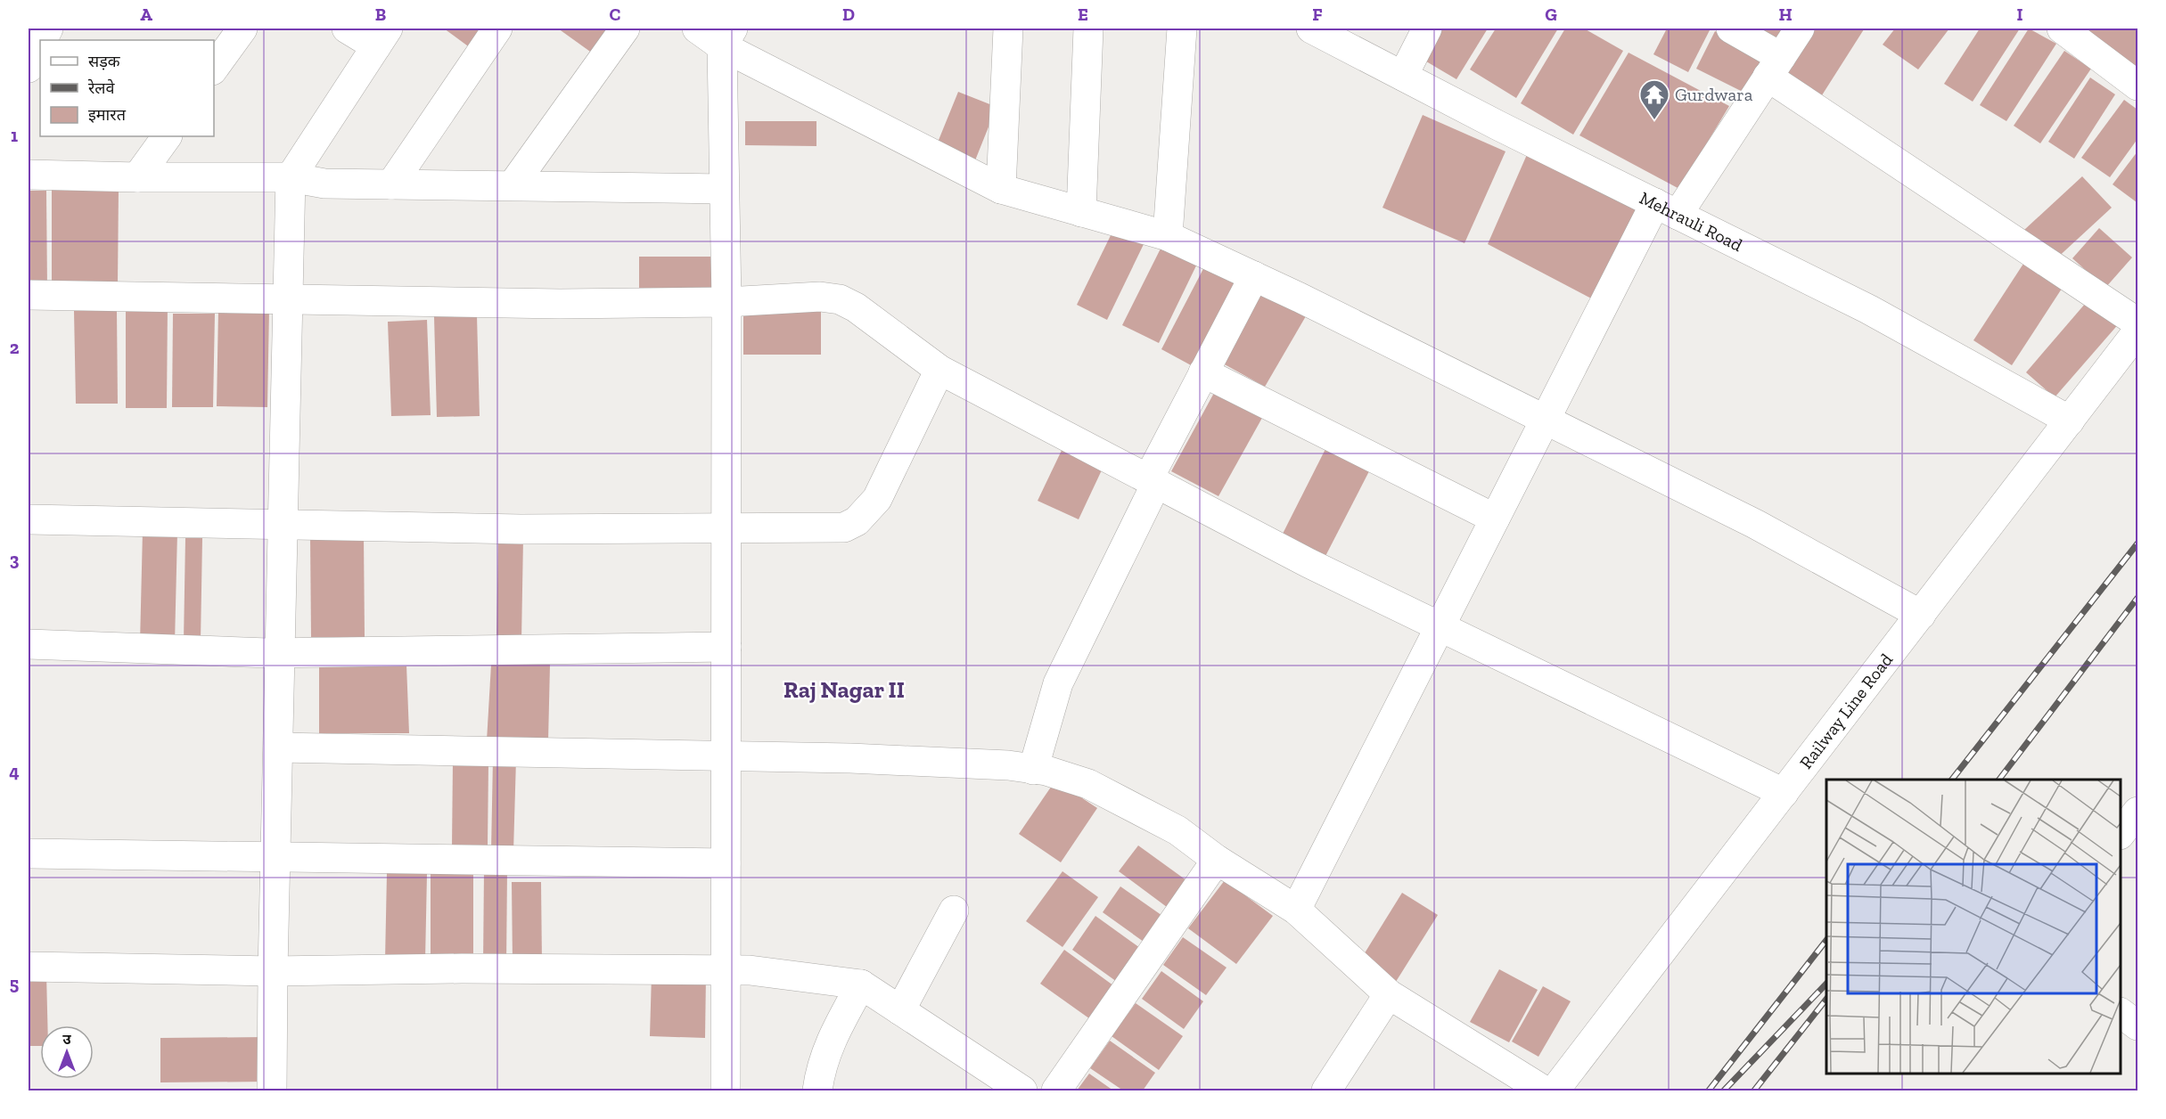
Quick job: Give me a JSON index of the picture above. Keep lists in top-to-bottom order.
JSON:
{
  "streets": {
    "street": ["Mehrauli Road", "Railway Line Road"]
  },
  "crossings": [
    ["Mehrauli Road", "Railway Line Road"]
  ],
  "districts": ["Raj Nagar II"],
  "places": {
    "temple": ["Gurdwara"]
  },
  "legend": ["सड़क", "रेलवे", "इमारत"],
  "north": "top",
  "grid": {
    "columns": [
      "A",
      "B",
      "C",
      "D",
      "E",
      "F",
      "G",
      "H",
      "I"
    ],
    "rows": [
      "1",
      "2",
      "3",
      "4",
      "5"
    ]
  }
}
